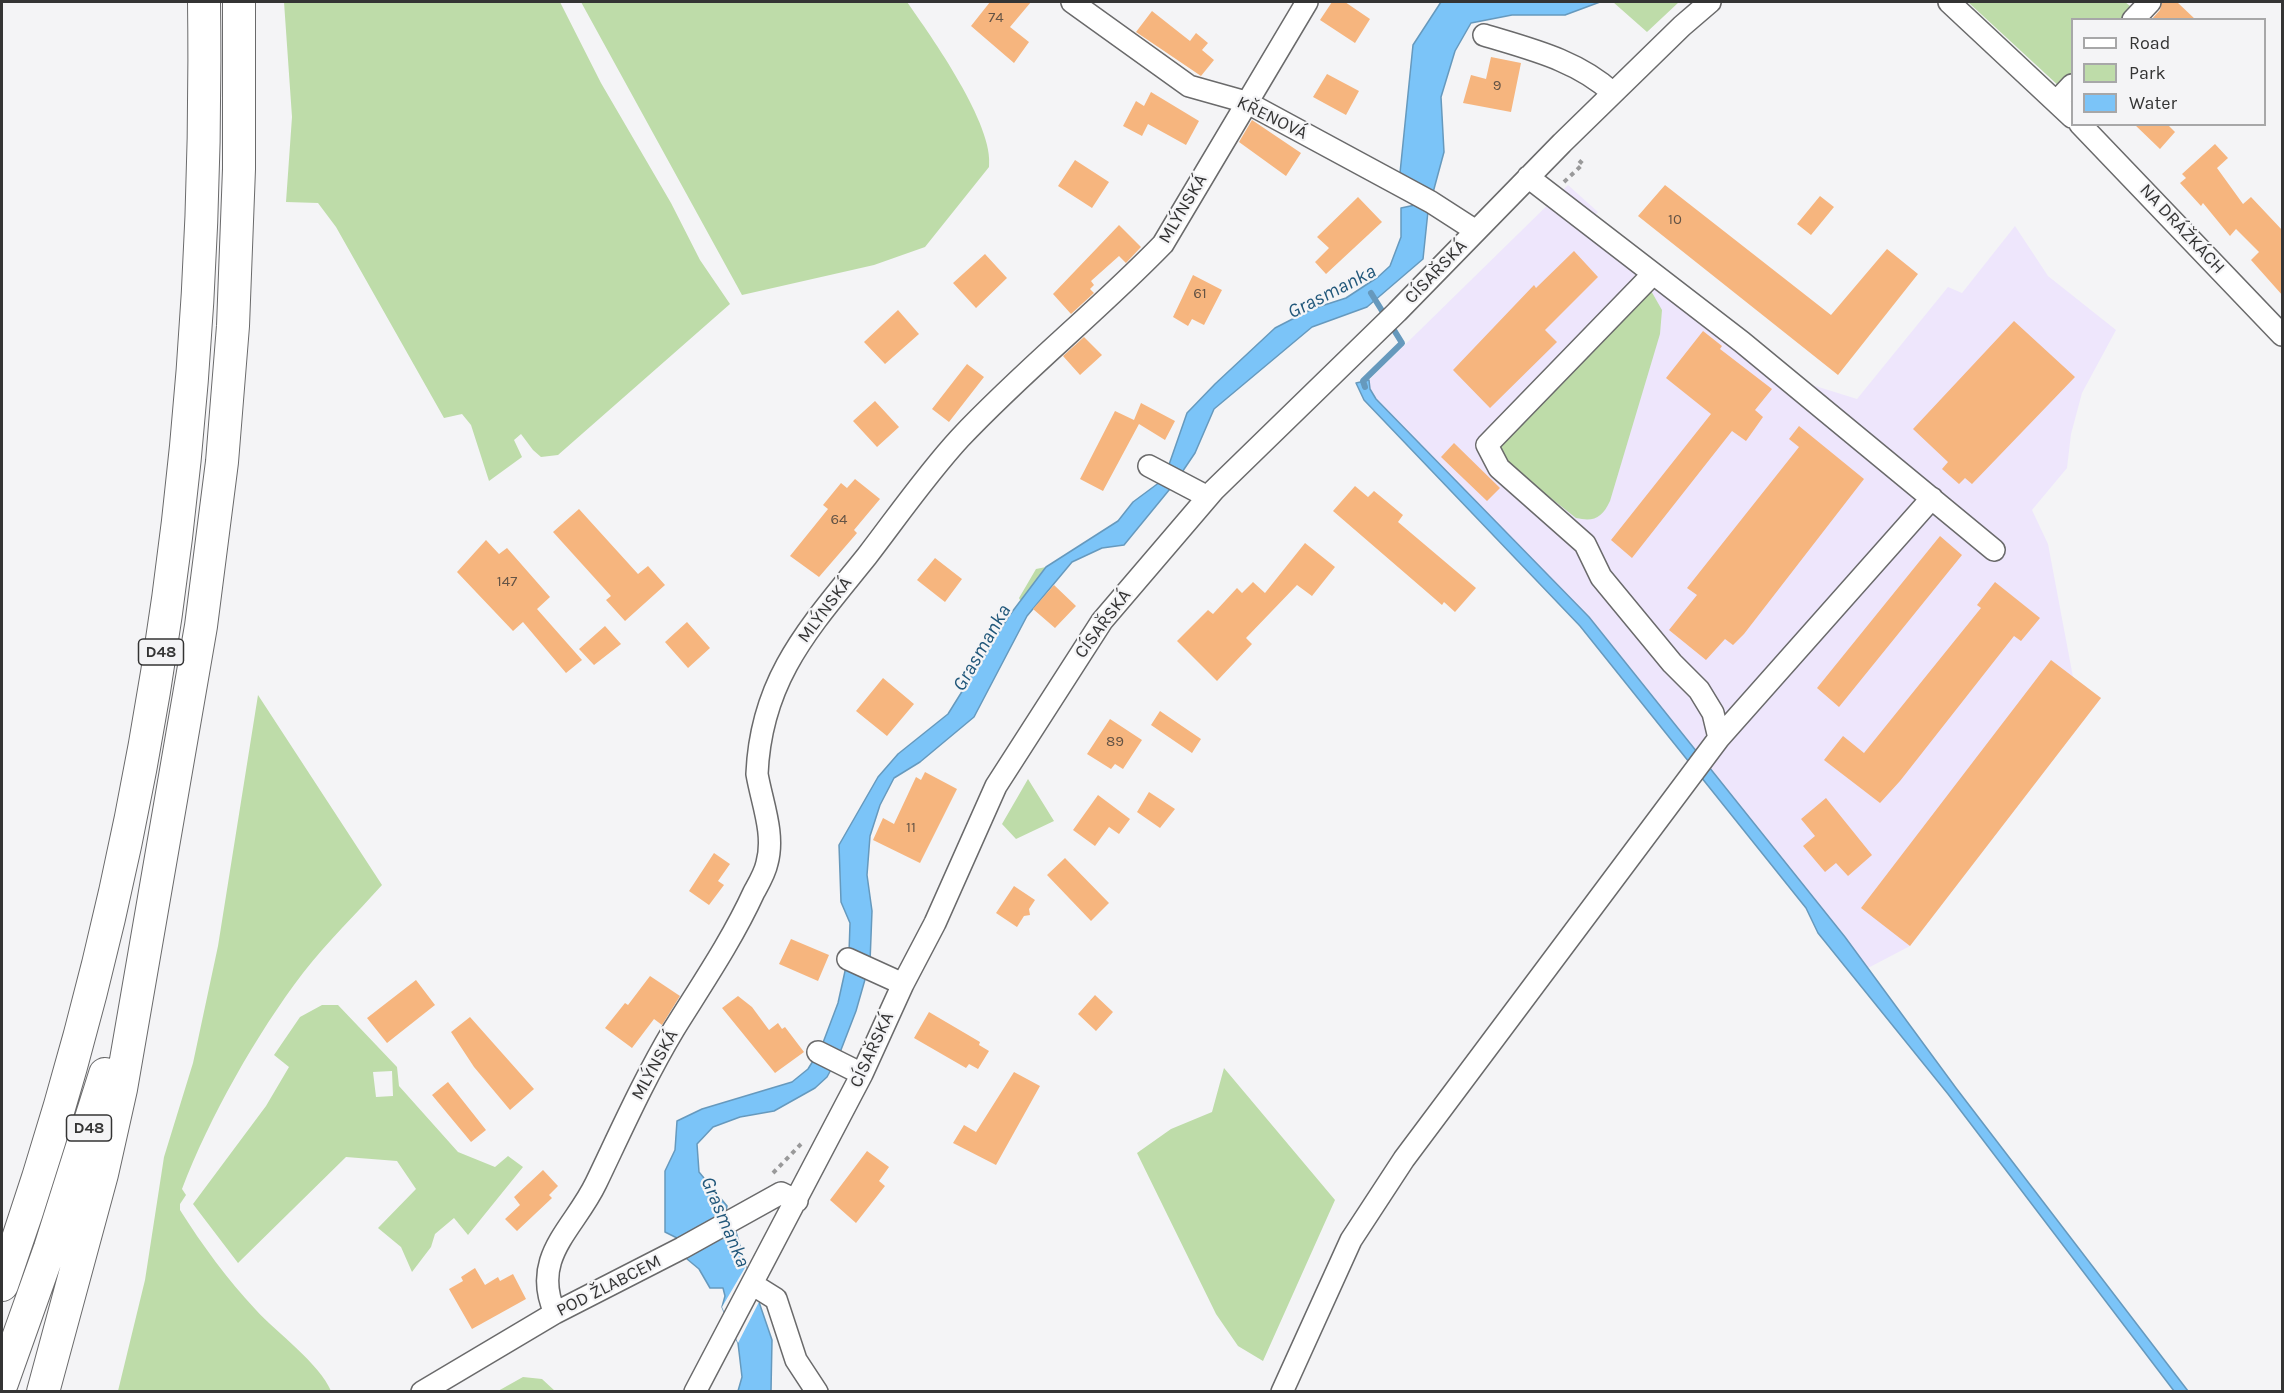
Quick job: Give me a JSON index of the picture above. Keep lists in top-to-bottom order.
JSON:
{
  "streets": {
    "highway": ["D48"],
    "street": [
      "KŘENOVÁ",
      "MLÝNSKÁ",
      "NA DRÁŽKÁCH",
      "CÍSAŘSKÁ",
      "POD ŽLABCEM"
    ]
  },
  "crossings": [
    ["KŘENOVÁ", "MLÝNSKÁ"],
    ["KŘENOVÁ", "CÍSAŘSKÁ"],
    ["MLÝNSKÁ", "POD ŽLABCEM"],
    ["CÍSAŘSKÁ", "POD ŽLABCEM"]
  ],
  "water": ["Grasmanka"],
  "house_numbers": [
    "74",
    "9",
    "10",
    "61",
    "64",
    "147",
    "89",
    "11"
  ],
  "legend": ["Road", "Park", "Water"]
}
